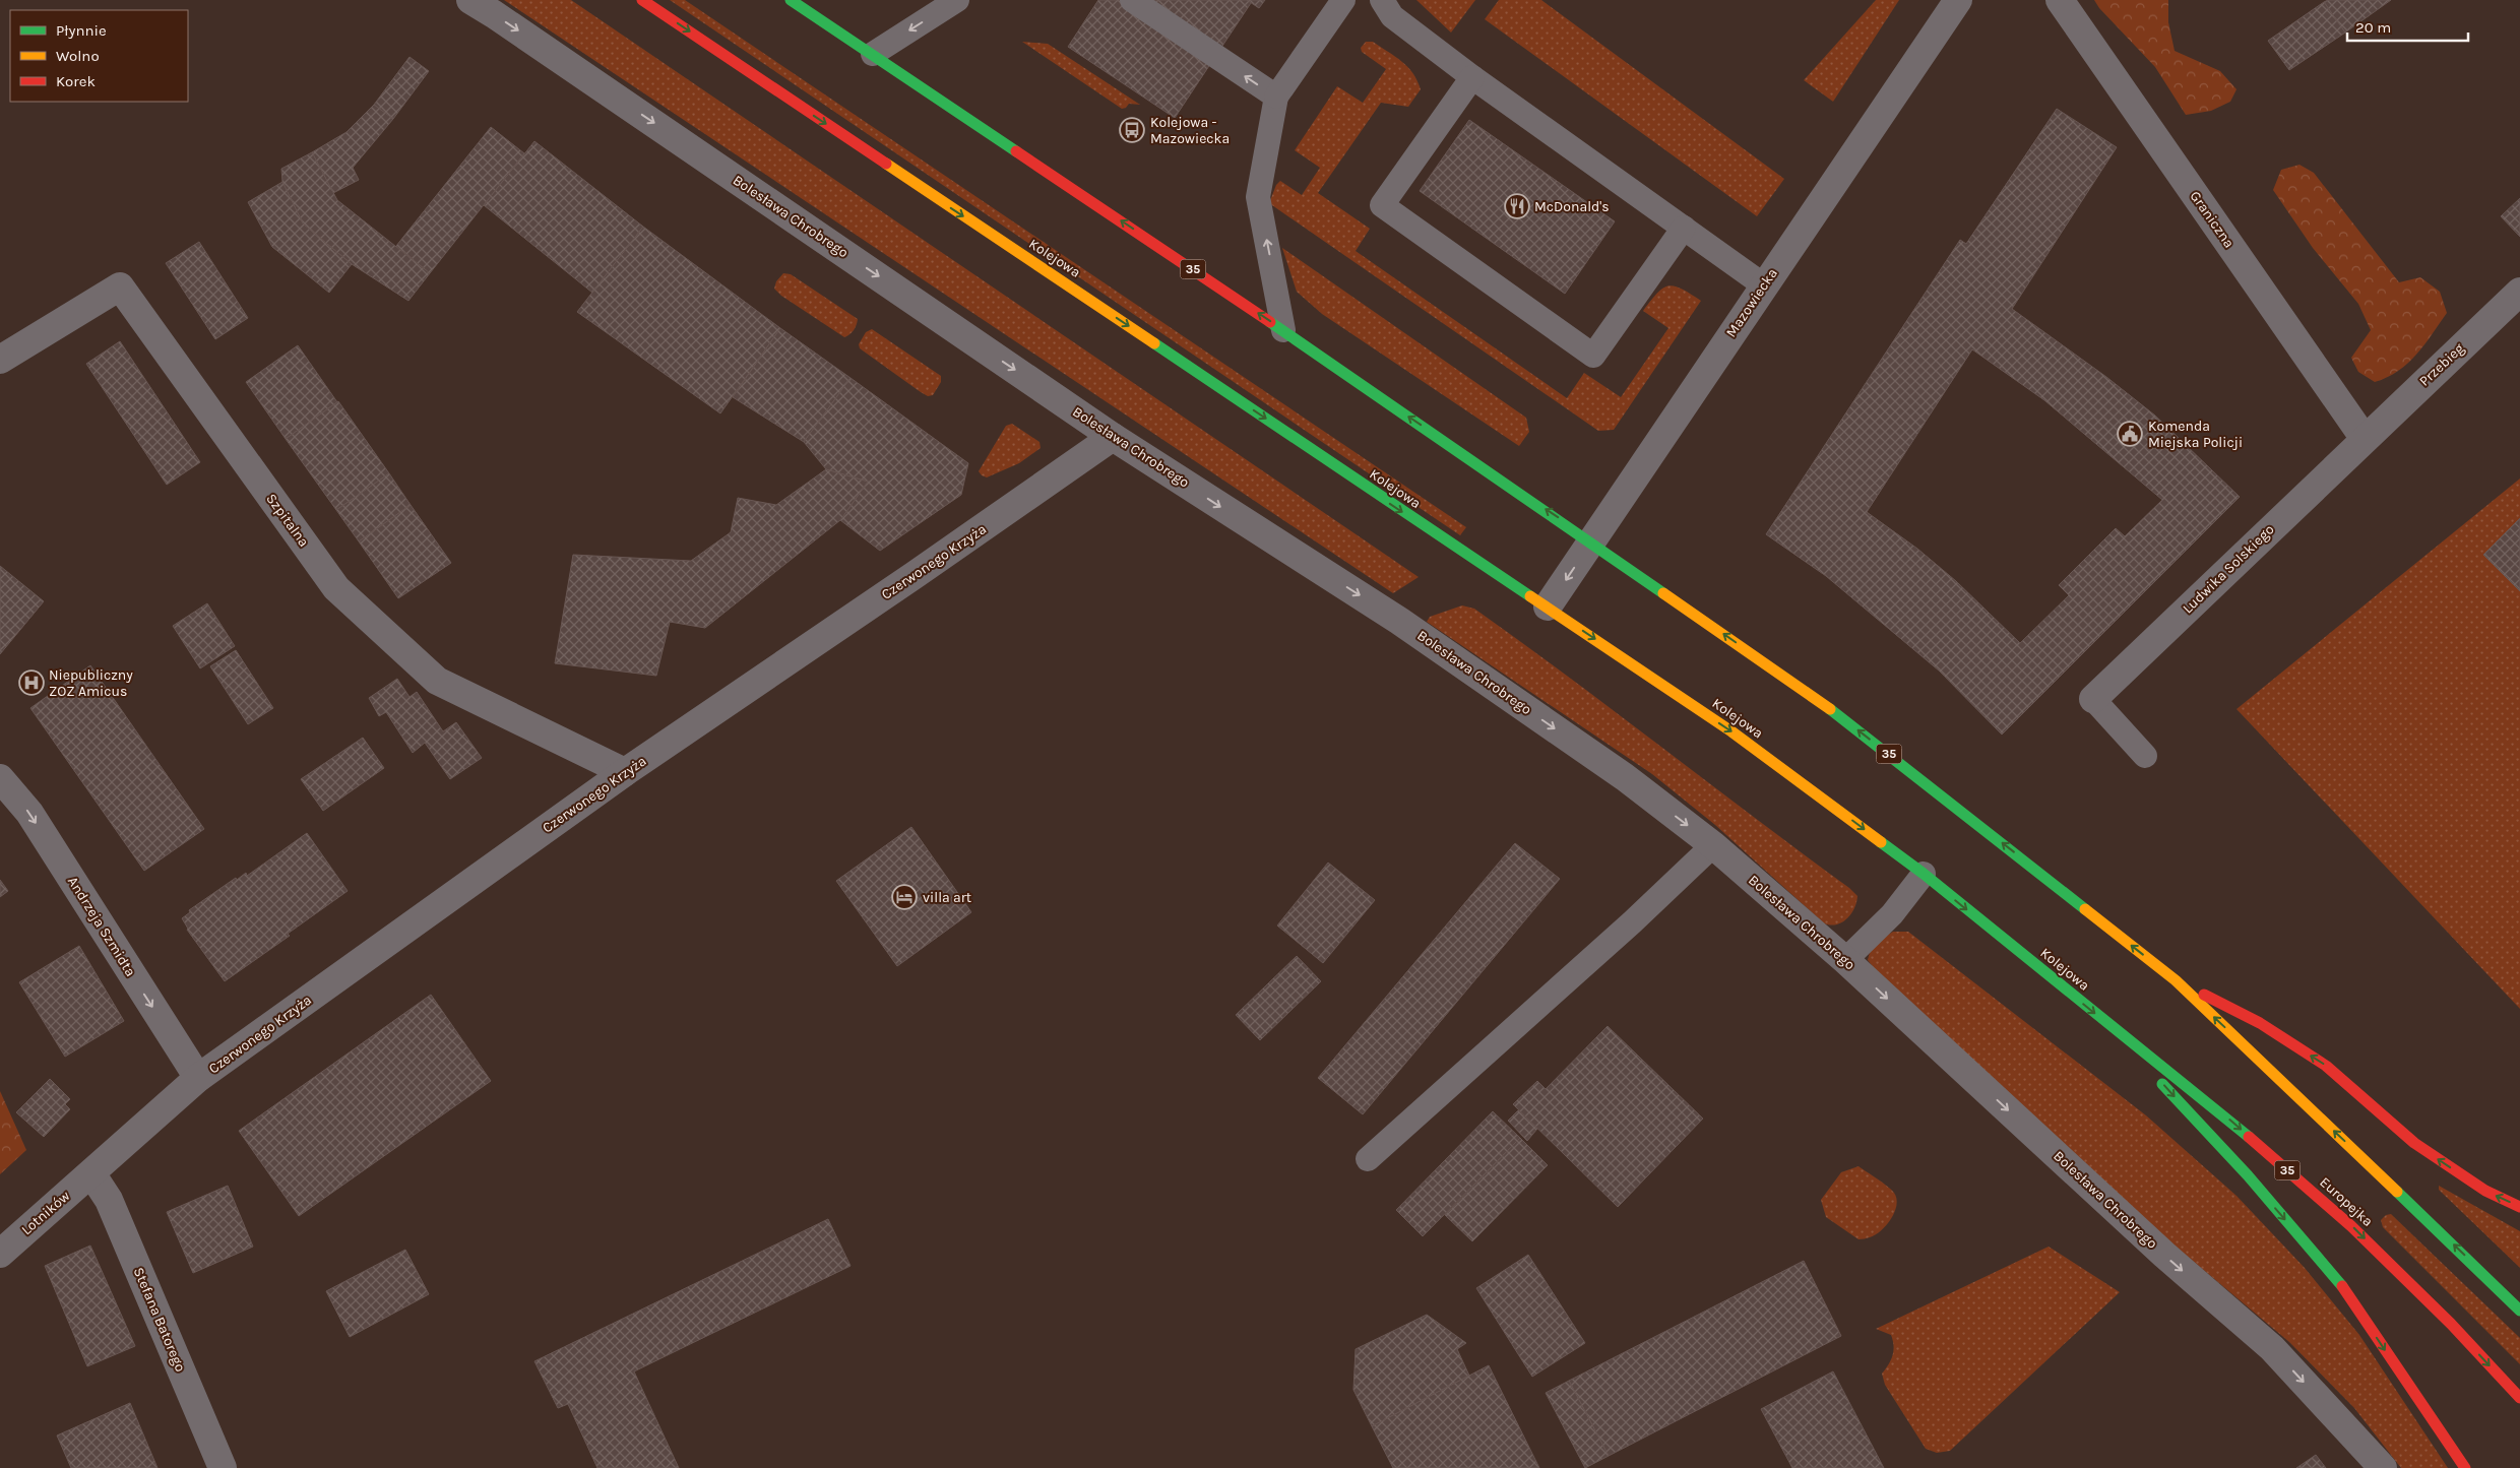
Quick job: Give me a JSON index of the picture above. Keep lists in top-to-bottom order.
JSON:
{
  "streets": {
    "main road": ["Kolejowa", "35", "Europejka"],
    "street": [
      "Bolesława Chrobrego",
      "Graniczna",
      "Mazowiecka",
      "Przebieg",
      "Szpitalna",
      "Czerwonego Krzyża",
      "Ludwika Solskiego",
      "Andrzeja Szmidta",
      "Lotników",
      "Stefana Batorego"
    ]
  },
  "crossings": [
    ["Bolesława Chrobrego", "Czerwonego Krzyża"],
    ["Graniczna", "Przebieg"],
    ["Graniczna", "Ludwika Solskiego"],
    ["Kolejowa", "Mazowiecka"],
    ["Kolejowa", "Europejka"],
    ["35", "Mazowiecka"],
    ["Przebieg", "Ludwika Solskiego"],
    ["Szpitalna", "Czerwonego Krzyża"],
    ["Czerwonego Krzyża", "Andrzeja Szmidta"],
    ["Czerwonego Krzyża", "Lotników"],
    ["Czerwonego Krzyża", "Stefana Batorego"],
    ["Lotników", "Stefana Batorego"]
  ],
  "one_way": ["Bolesława Chrobrego", "Andrzeja Szmidta"],
  "places": {
    "bus stop": ["Kolejowa - Mazowiecka"],
    "restaurant": ["McDonald's"],
    "public building": ["Komenda Miejska Policji"],
    "hospital": ["Niepubliczny ZOZ Amicus"],
    "hotel": ["villa art"]
  },
  "legend": ["Płynnie", "Wolno", "Korek"],
  "scale_bar": "20 m"
}
